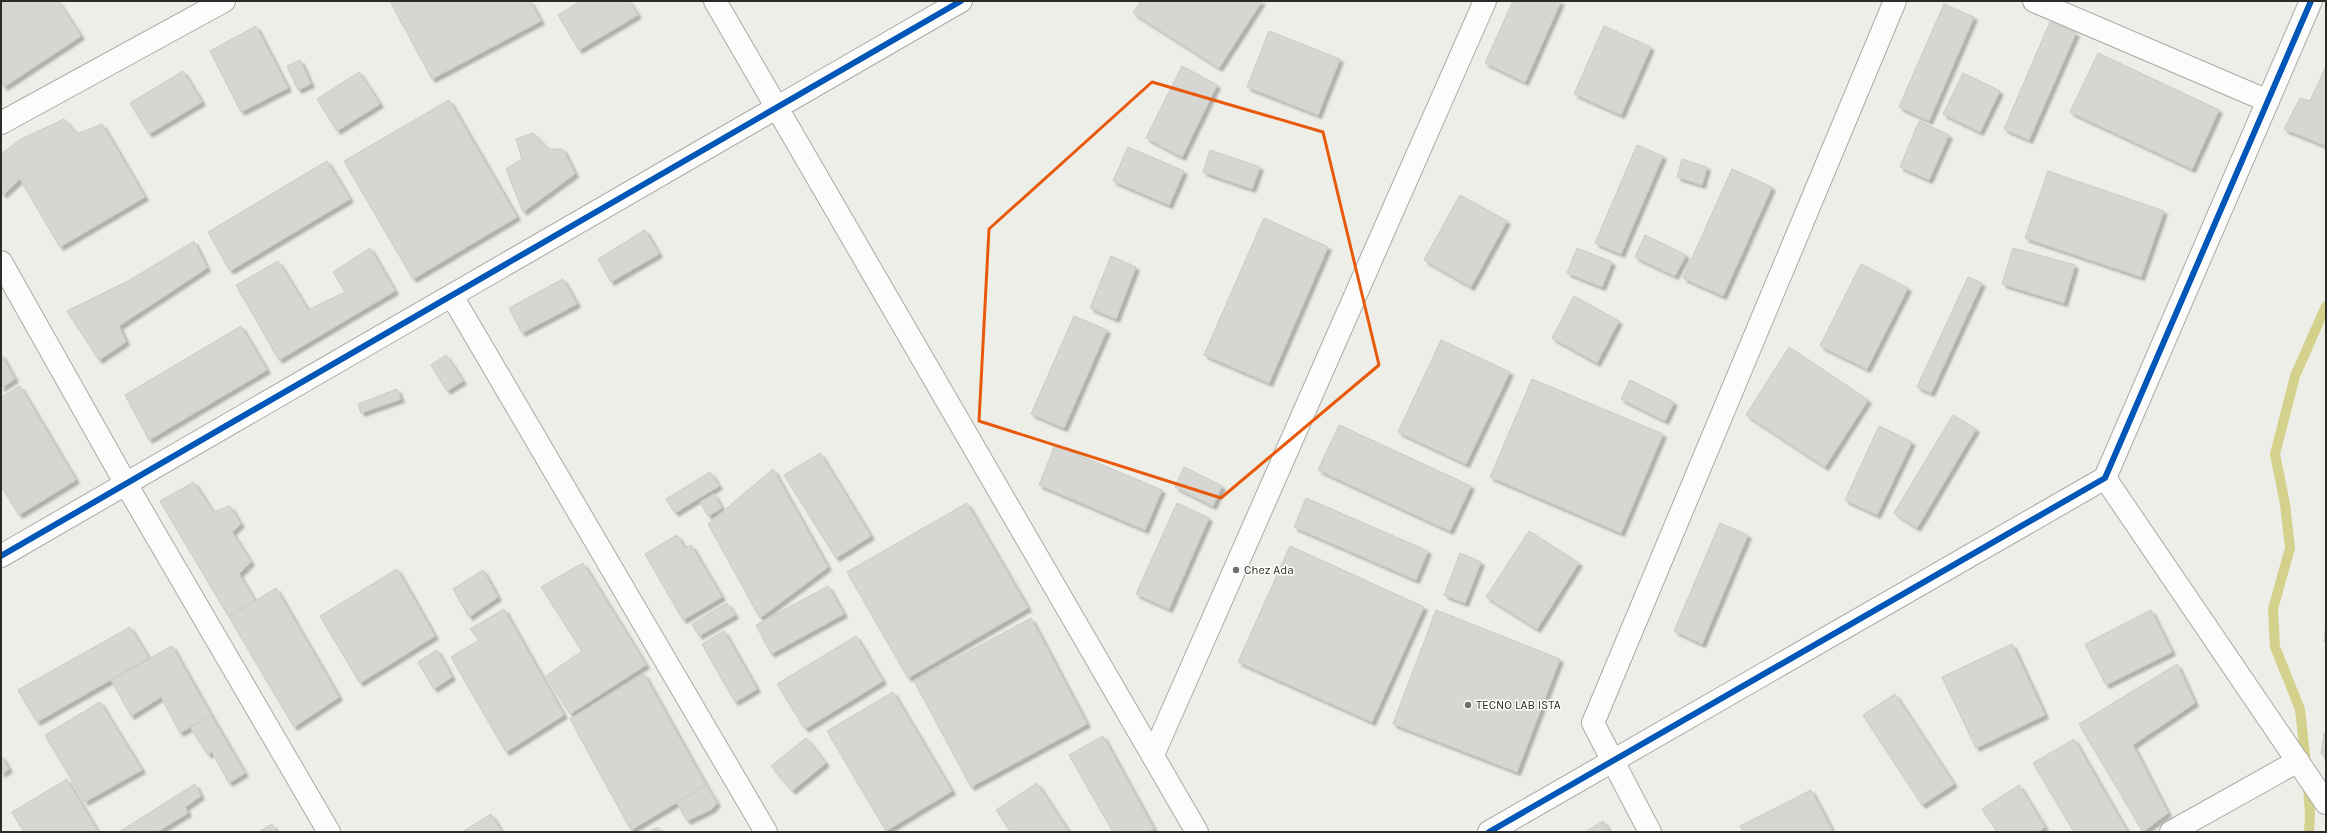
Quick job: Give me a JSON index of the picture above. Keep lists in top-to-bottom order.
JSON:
{
  "places": ["Chez Ada", "TECNO LAB ISTA"]
}
